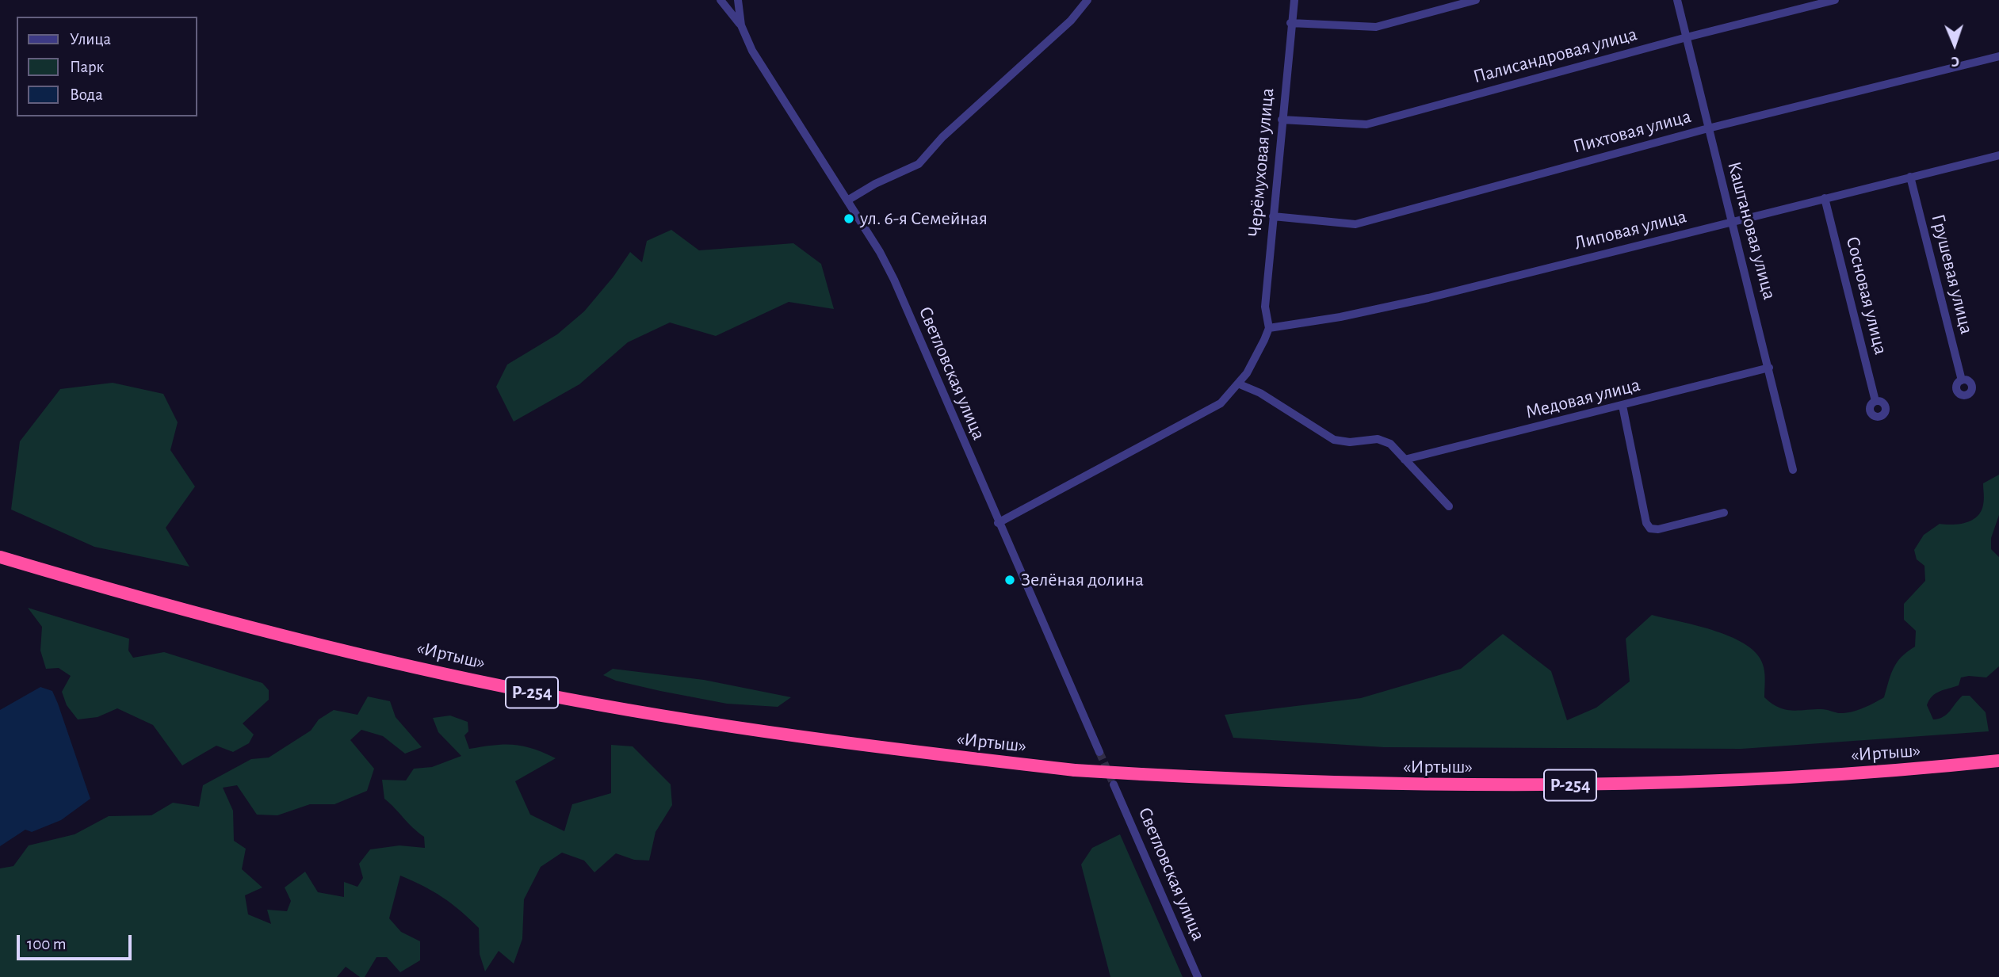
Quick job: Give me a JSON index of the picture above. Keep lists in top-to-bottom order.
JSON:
{
  "streets": {
    "highway": ["«Иртыш»", "Р-254"],
    "street": [
      "Палисандровая улица",
      "Пихтовая улица",
      "Черёмуховая улица",
      "Липовая улица",
      "Каштановая улица",
      "Грушевая улица",
      "Сосновая улица",
      "Светловская улица",
      "Медовая улица"
    ]
  },
  "crossings": [
    ["Палисандровая улица", "Черёмуховая улица"],
    ["Палисандровая улица", "Каштановая улица"],
    ["Пихтовая улица", "Черёмуховая улица"],
    ["Пихтовая улица", "Каштановая улица"],
    ["Черёмуховая улица", "Липовая улица"],
    ["Липовая улица", "Каштановая улица"],
    ["Липовая улица", "Грушевая улица"],
    ["Липовая улица", "Сосновая улица"],
    ["Каштановая улица", "Медовая улица"]
  ],
  "places": ["ул. 6-я Семейная", "Зелёная долина"],
  "legend": ["Улица", "Парк", "Вода"],
  "scale_bar": "100 m",
  "north": "bottom"
}
